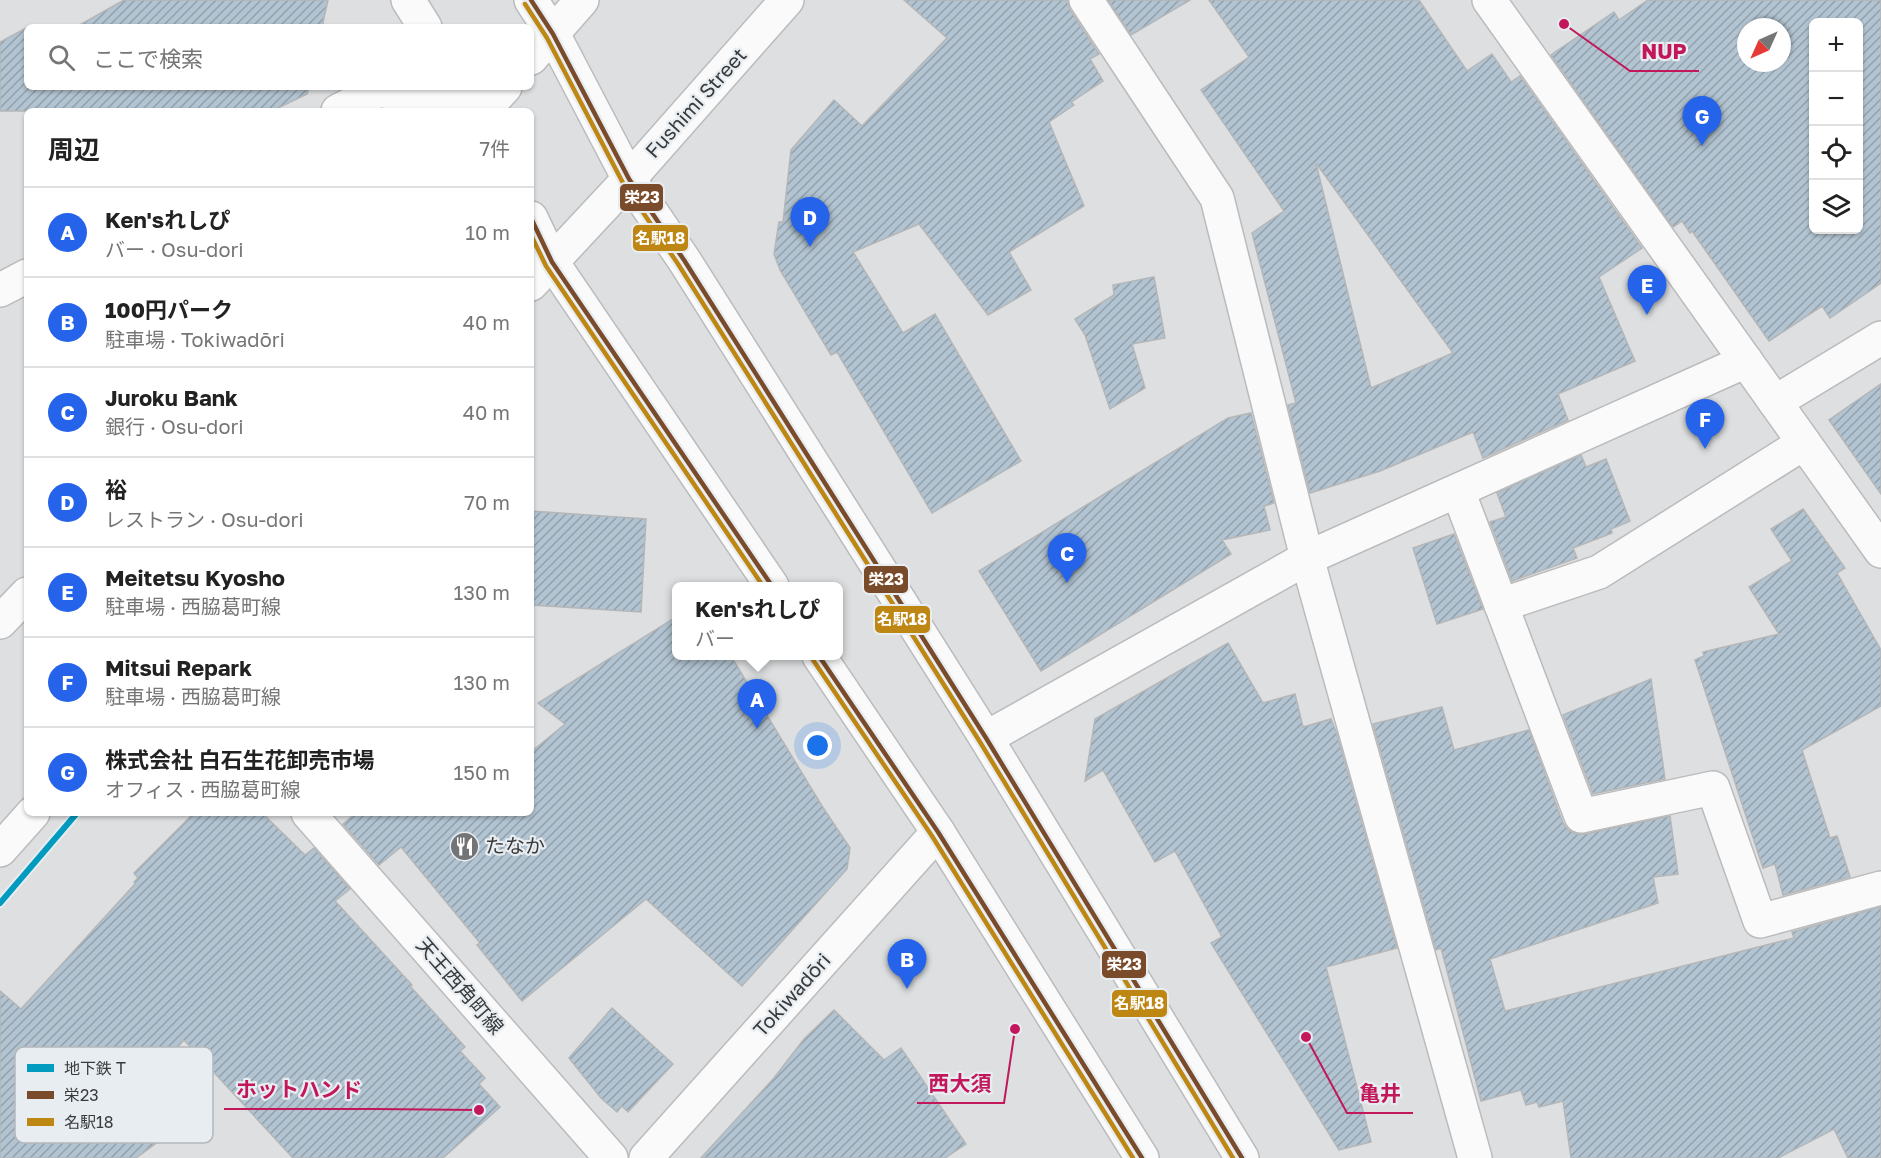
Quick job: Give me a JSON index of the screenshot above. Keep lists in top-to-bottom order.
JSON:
{
  "streets": {
    "main road": ["Fushimi Street", "天王西角町線", "Tokiwadōri"]
  },
  "places": {
    "other": [
      "NUP",
      "西大須",
      "亀井",
      "ホットハンド"
    ],
    "restaurant": ["たなか"]
  },
  "lines": ["transit line 栄23", "transit line 名駅18", "metro line T"],
  "legend": ["地下鉄 T", "栄23", "名駅18"],
  "north": "bottom left",
  "page": {
    "map_buttons": ["+", "−"],
    "search": "ここで検索",
    "pins": [
      "G",
      "D",
      "E",
      "F",
      "C",
      "A",
      "B"
    ],
    "heading": ["周辺", "7件"],
    "list": [
      {
        "mark": "A",
        "name": "Ken'sれしぴ",
        "note": "バー · Osu-dori",
        "value": "10 m"
      },
      {
        "mark": "B",
        "name": "100円パーク",
        "note": "駐車場 · Tokiwadōri",
        "value": "40 m"
      },
      {
        "mark": "C",
        "name": "Juroku Bank",
        "note": "銀行 · Osu-dori",
        "value": "40 m"
      },
      {
        "mark": "D",
        "name": "裕",
        "note": "レストラン · Osu-dori",
        "value": "70 m"
      },
      {
        "mark": "E",
        "name": "Meitetsu Kyosho",
        "note": "駐車場 · 西脇葛町線",
        "value": "130 m"
      },
      {
        "mark": "F",
        "name": "Mitsui Repark",
        "note": "駐車場 · 西脇葛町線",
        "value": "130 m"
      },
      {
        "mark": "G",
        "name": "株式会社 白石生花卸売市場",
        "note": "オフィス · 西脇葛町線",
        "value": "150 m"
      }
    ],
    "popup": ["Ken'sれしぴ", "バー"]
  }
}
